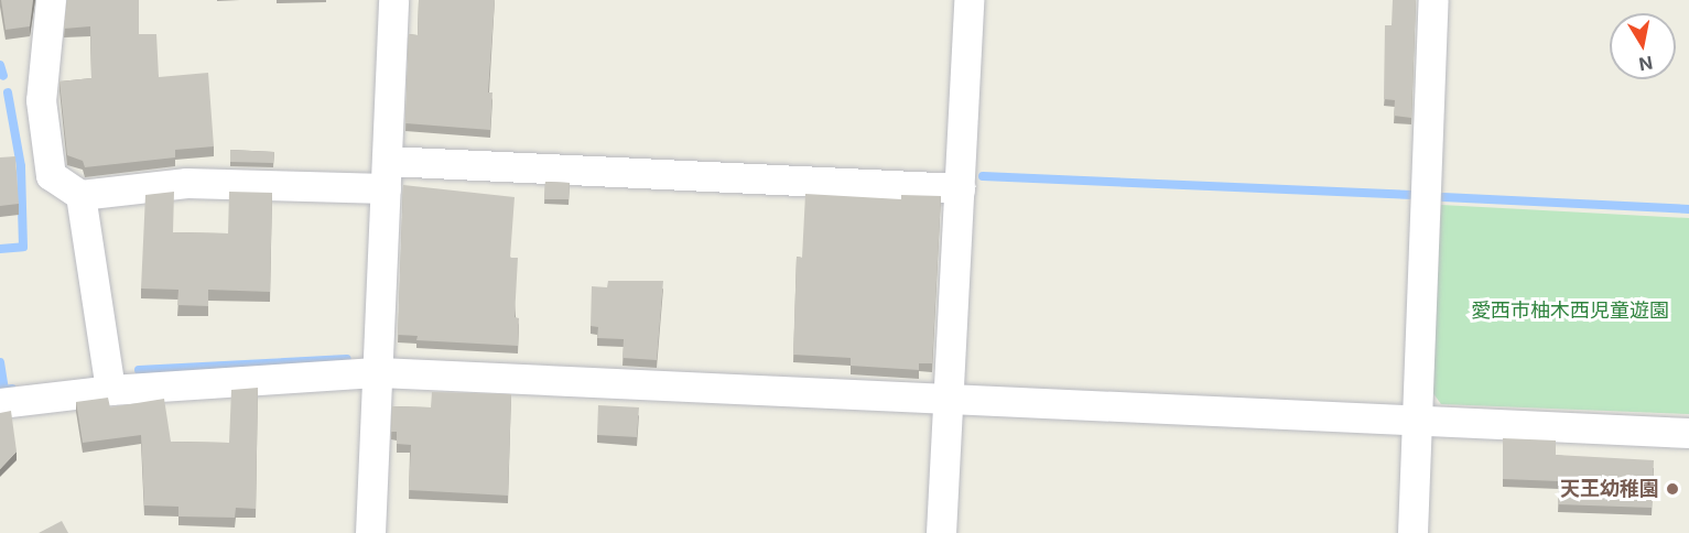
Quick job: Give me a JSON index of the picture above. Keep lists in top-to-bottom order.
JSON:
{
  "parks": ["愛西市柚木西児童遊園"],
  "places": ["天王幼稚園"],
  "north": "bottom"
}
